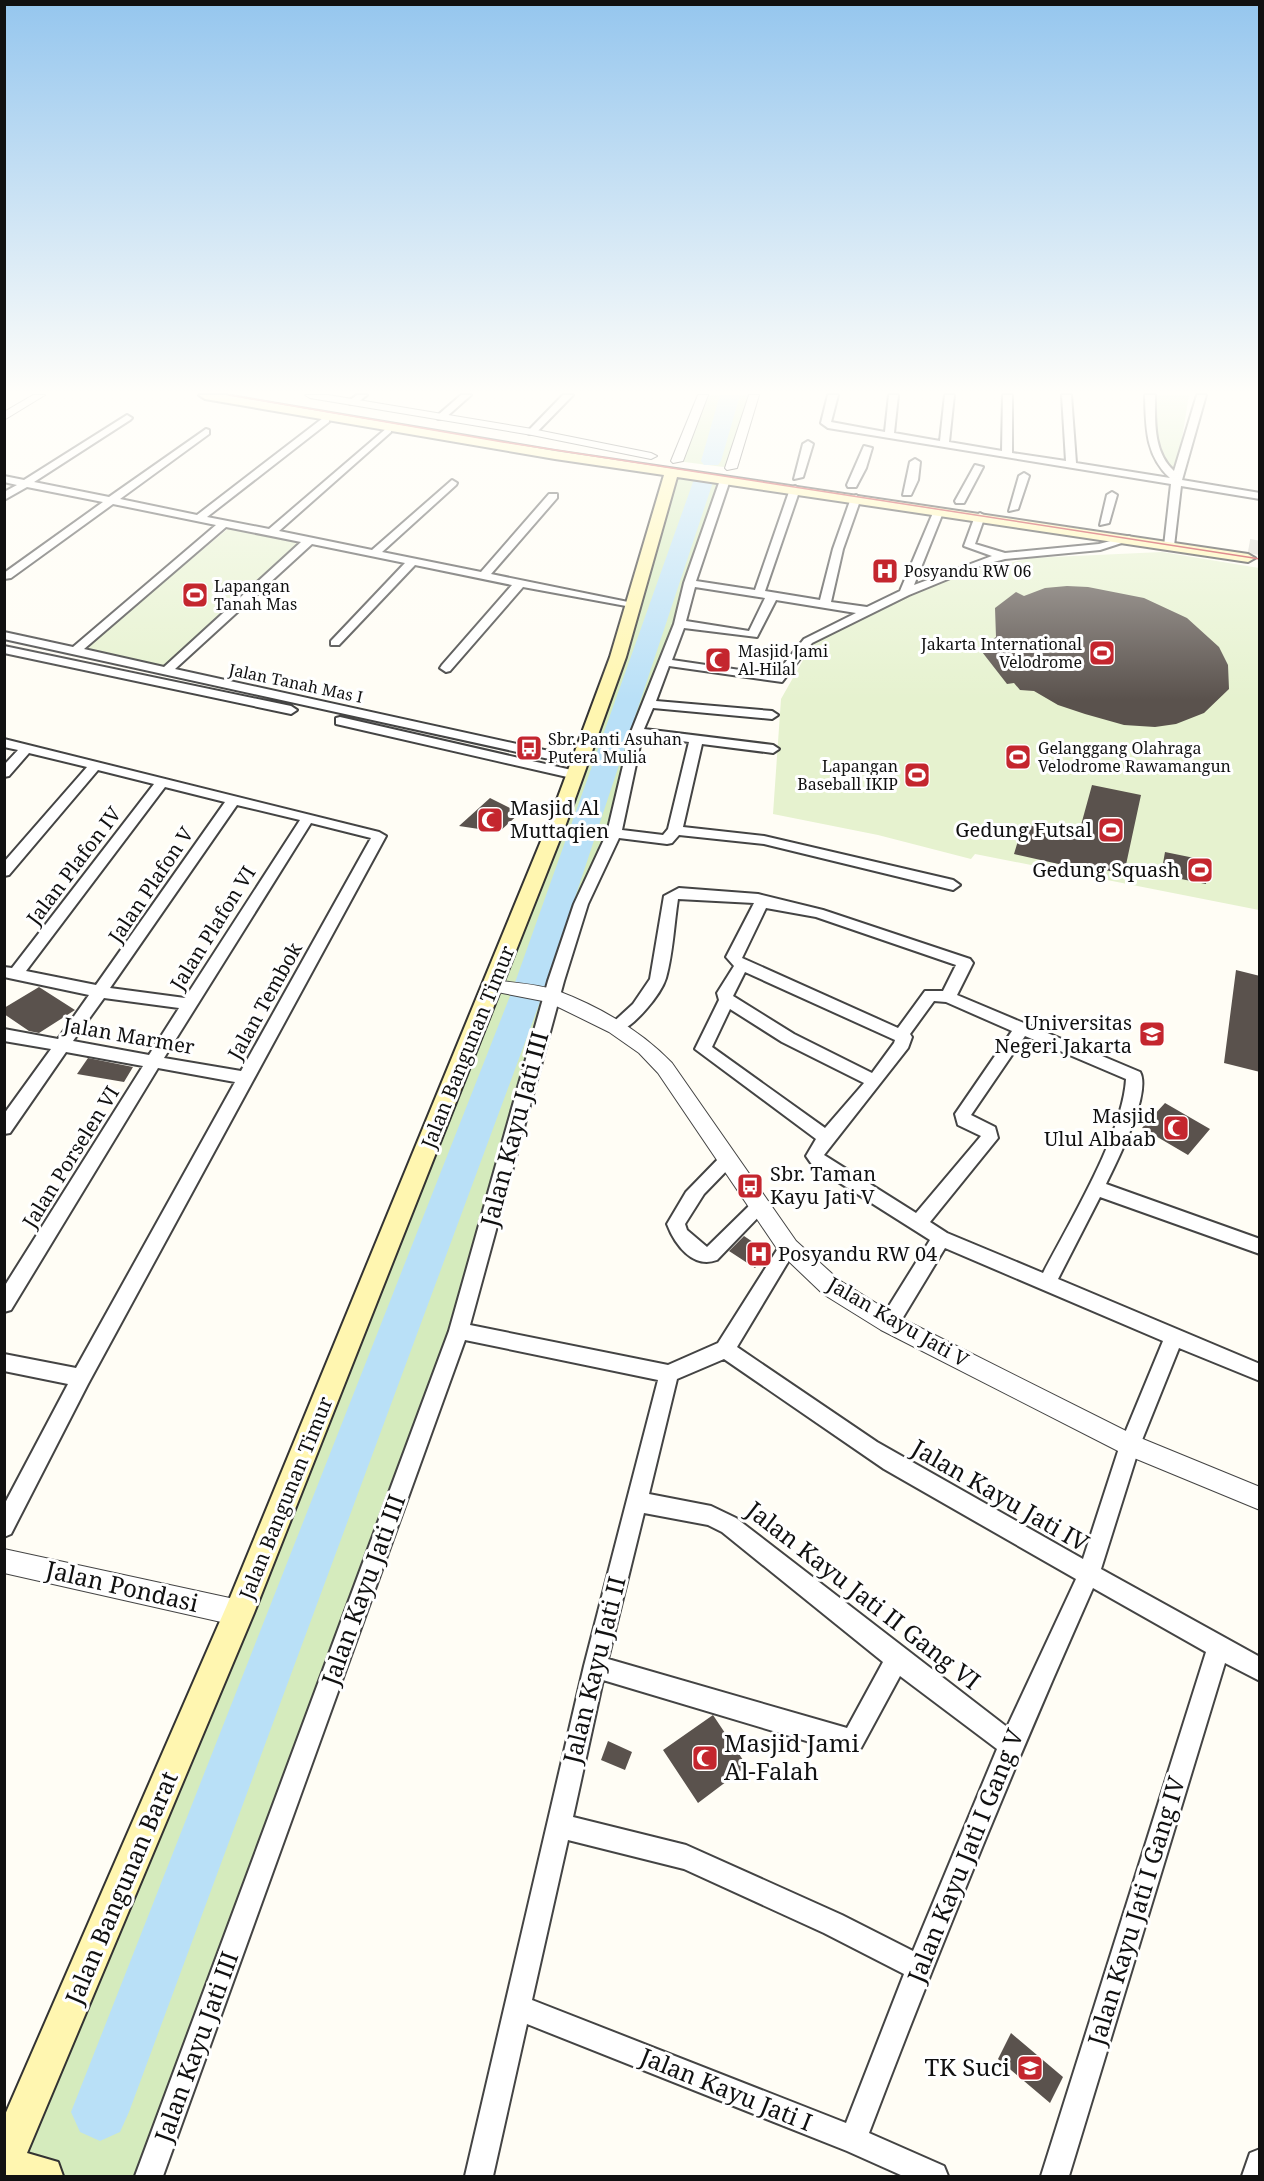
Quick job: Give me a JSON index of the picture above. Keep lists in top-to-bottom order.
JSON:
{
  "streets": {
    "main road": ["Jalan Bangunan Timur", "Jalan Bangunan Barat"],
    "street": [
      "Jalan Tanah Mas I",
      "Jalan Plafon IV",
      "Jalan Plafon V",
      "Jalan Plafon VI",
      "Jalan Tembok",
      "Jalan Marmer",
      "Jalan Kayu Jati III",
      "Jalan Porselen VI",
      "Jalan Kayu Jati V",
      "Jalan Kayu Jati IV",
      "Jalan Pondasi",
      "Jalan Kayu Jati II Gang VI",
      "Jalan Kayu Jati II",
      "Jalan Kayu Jati I Gang V",
      "Jalan Kayu Jati I Gang IV",
      "Jalan Kayu Jati I"
    ]
  },
  "crossings": [
    ["Jalan Tanah Mas I", "Jalan Bangunan Timur"],
    ["Jalan Plafon IV", "Jalan Tembok"],
    ["Jalan Plafon V", "Jalan Tembok"],
    ["Jalan Plafon V", "Jalan Marmer"],
    ["Jalan Plafon VI", "Jalan Tembok"],
    ["Jalan Plafon VI", "Jalan Marmer"],
    ["Jalan Plafon VI", "Jalan Porselen VI"],
    ["Jalan Tembok", "Jalan Marmer"],
    ["Jalan Marmer", "Jalan Porselen VI"],
    ["Jalan Bangunan Timur", "Jalan Kayu Jati V"],
    ["Jalan Bangunan Timur", "Jalan Pondasi"],
    ["Jalan Bangunan Timur", "Jalan Bangunan Barat"],
    ["Jalan Kayu Jati III", "Jalan Kayu Jati V"],
    ["Jalan Kayu Jati V", "Jalan Kayu Jati I Gang V"],
    ["Jalan Kayu Jati IV", "Jalan Kayu Jati I Gang V"],
    ["Jalan Kayu Jati IV", "Jalan Kayu Jati I Gang IV"],
    ["Jalan Pondasi", "Jalan Bangunan Barat"],
    ["Jalan Kayu Jati II Gang VI", "Jalan Kayu Jati II"],
    ["Jalan Kayu Jati II Gang VI", "Jalan Kayu Jati I Gang V"],
    ["Jalan Kayu Jati II", "Jalan Kayu Jati I"],
    ["Jalan Kayu Jati I Gang V", "Jalan Kayu Jati I"]
  ],
  "places": {
    "hospital": ["Posyandu RW 06", "Posyandu RW 04"],
    "sports": [
      "Lapangan Tanah Mas",
      "Jakarta International Velodrome",
      "Gelanggang Olahraga Velodrome Rawamangun",
      "Lapangan Baseball IKIP",
      "Gedung Futsal",
      "Gedung Squash"
    ],
    "mosque": [
      "Masjid Jami Al-Hilal",
      "Masjid Al Muttaqien",
      "Masjid Ulul Albaab",
      "Masjid Jami Al-Falah"
    ],
    "bus stop": ["Sbr. Panti Asuhan Putera Mulia", "Sbr. Taman Kayu Jati V"],
    "school or university": ["Universitas Negeri Jakarta", "TK Suci"]
  }
}
